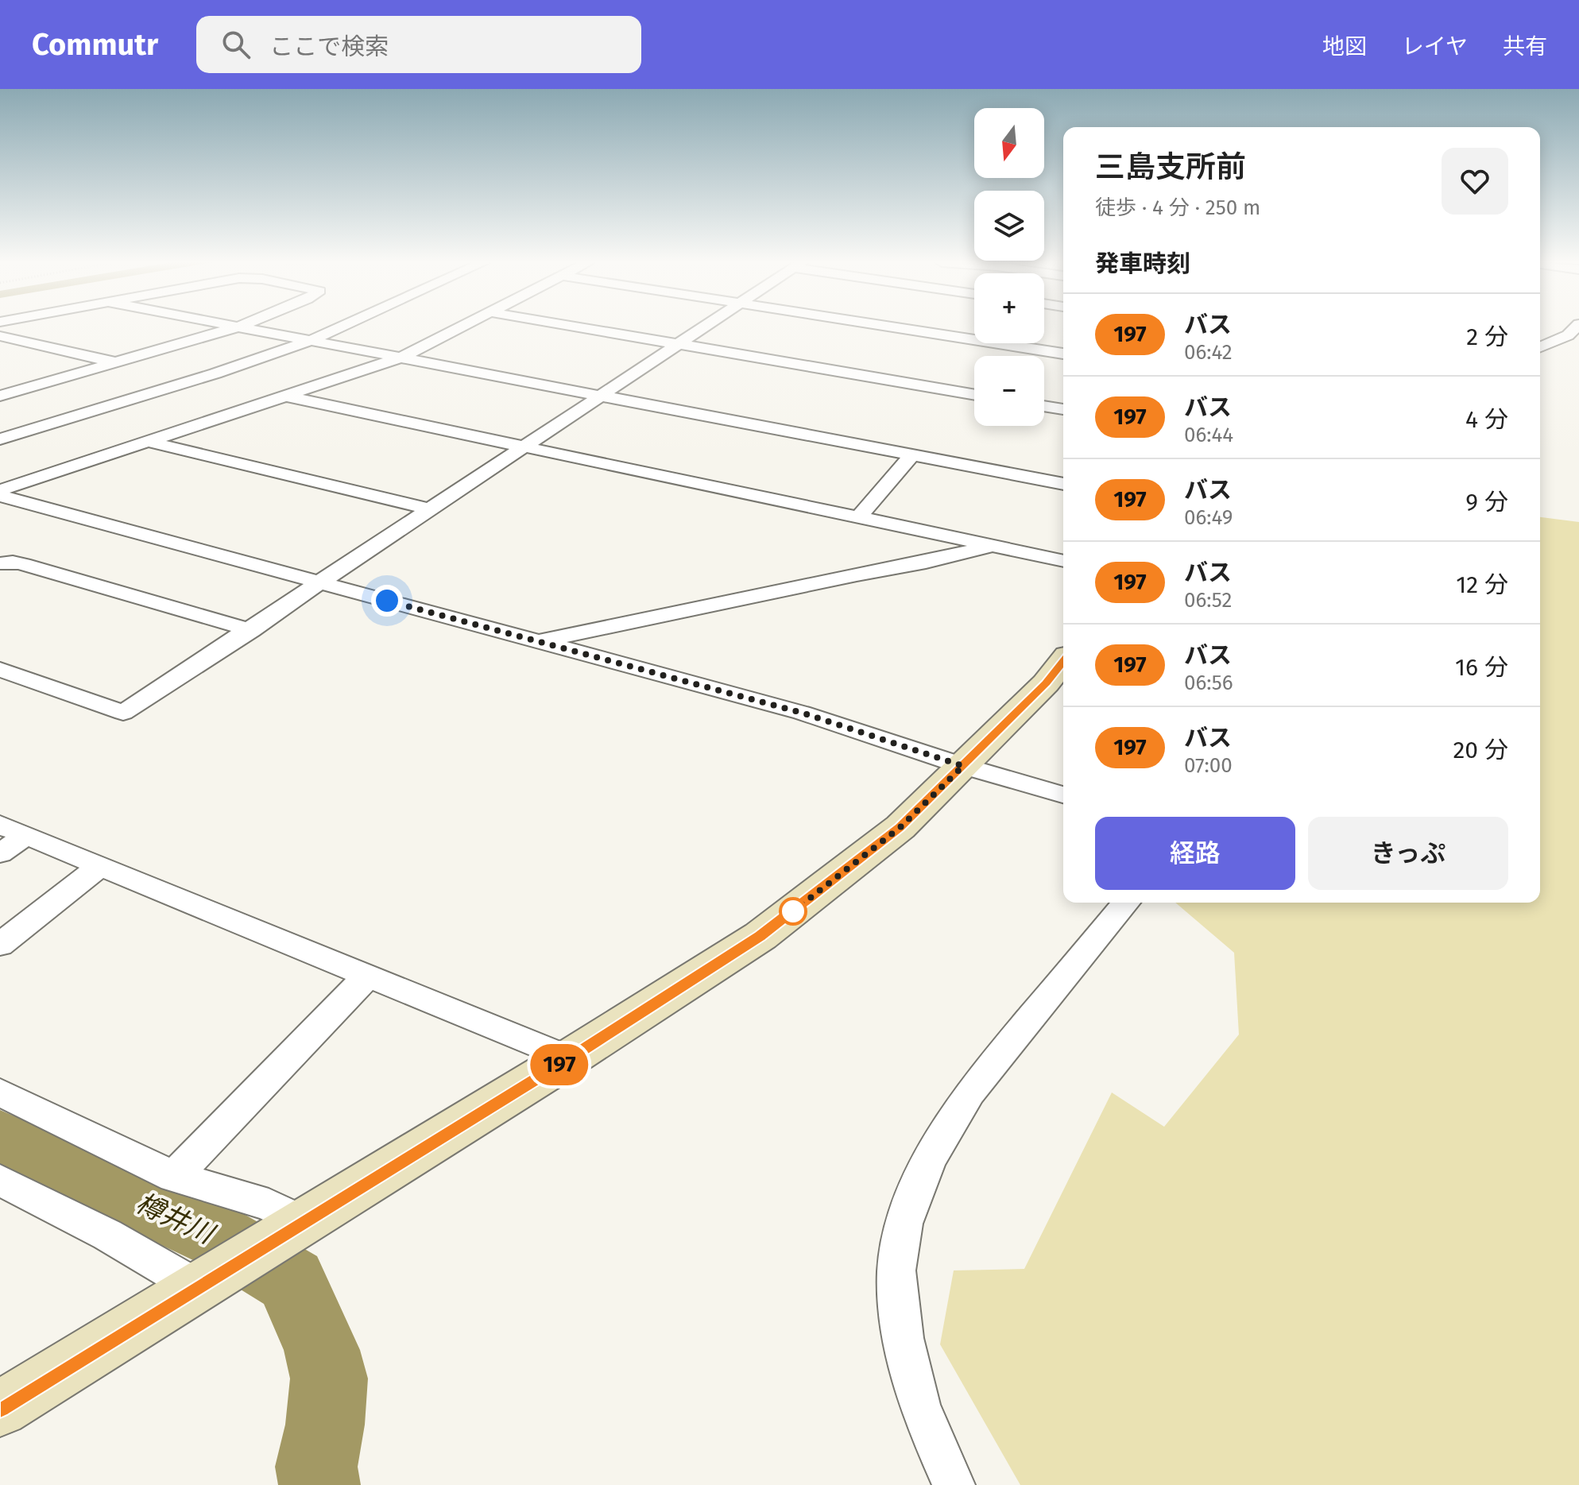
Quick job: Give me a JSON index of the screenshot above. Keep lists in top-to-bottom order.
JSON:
{
  "water": ["樽井川"],
  "lines": ["bus line 197"],
  "north": "bottom",
  "page": {
    "header": "Commutr",
    "search": "ここで検索",
    "nav": ["地図", "レイヤ", "共有"],
    "on_map": "197",
    "map_buttons": ["+", "−"],
    "heading": [
      ["三島支所前", "徒歩 · 4 分 · 250 m"],
      "発車時刻"
    ],
    "list": [
      {
        "mark": "197",
        "name": "バス",
        "note": "06:42",
        "value": "2 分"
      },
      {
        "mark": "197",
        "name": "バス",
        "note": "06:44",
        "value": "4 分"
      },
      {
        "mark": "197",
        "name": "バス",
        "note": "06:49",
        "value": "9 分"
      },
      {
        "mark": "197",
        "name": "バス",
        "note": "06:52",
        "value": "12 分"
      },
      {
        "mark": "197",
        "name": "バス",
        "note": "06:56",
        "value": "16 分"
      },
      {
        "mark": "197",
        "name": "バス",
        "note": "07:00",
        "value": "20 分"
      }
    ],
    "buttons": ["経路", "きっぷ"]
  }
}
